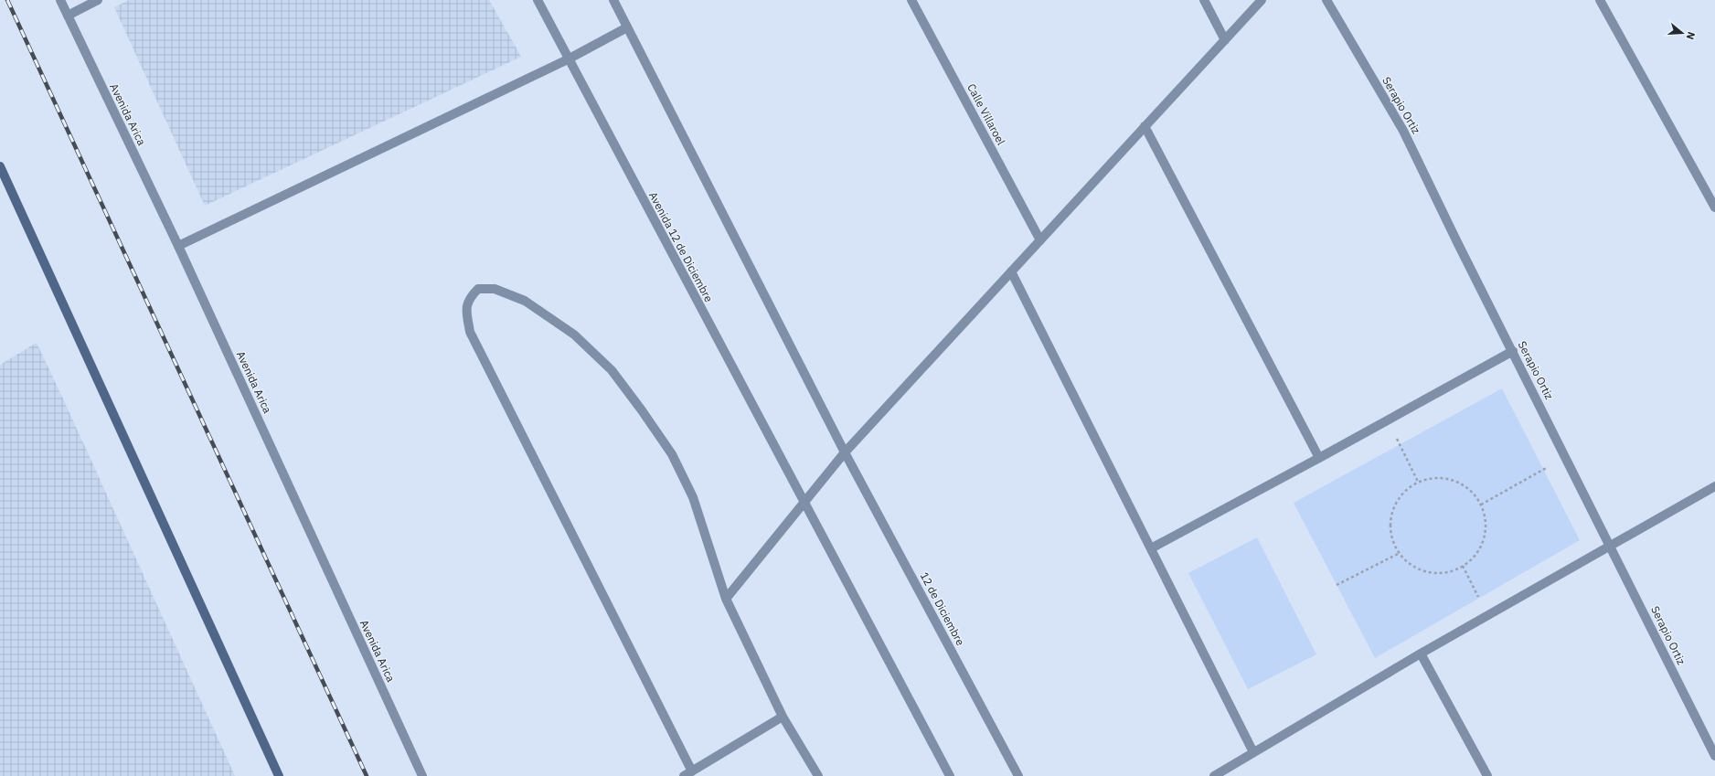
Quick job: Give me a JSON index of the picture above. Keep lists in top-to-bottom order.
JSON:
{
  "streets": {
    "street": [
      "Serapio Ortiz",
      "Avenida Arica",
      "Calle Villaroel",
      "Avenida 12 de Diciembre",
      "12 de Diciembre"
    ]
  },
  "north": "right"
}
